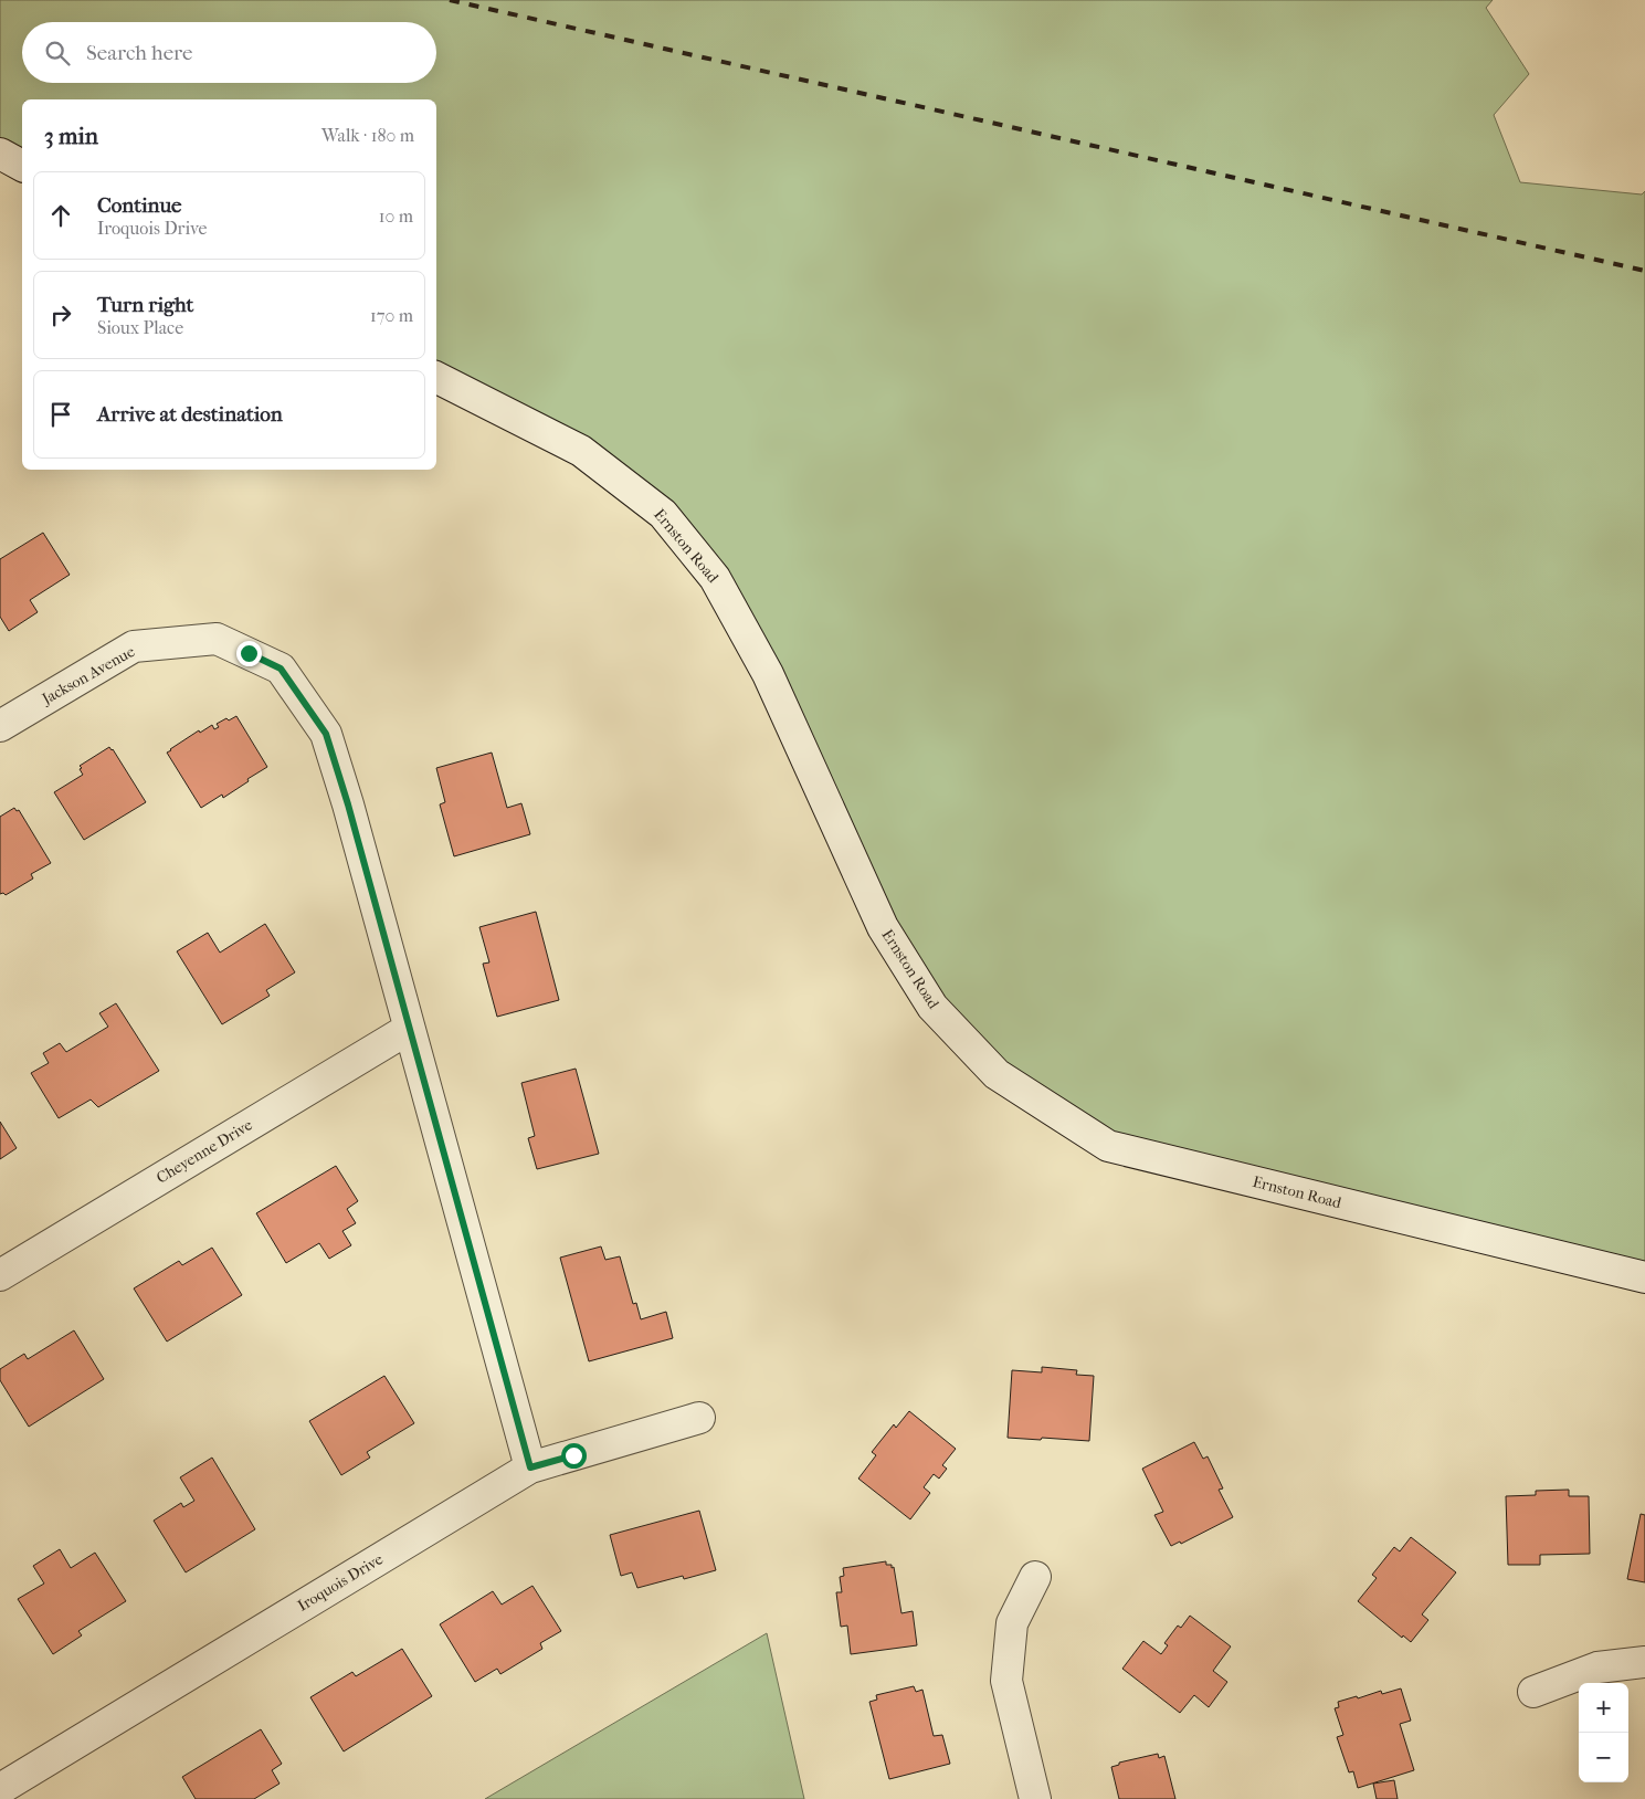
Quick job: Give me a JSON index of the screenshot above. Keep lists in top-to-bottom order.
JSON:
{
  "streets": {
    "street": [
      "Ernston Road",
      "Jackson Avenue",
      "Cheyenne Drive",
      "Iroquois Drive"
    ]
  },
  "crossings": [
    ["Jackson Avenue", "Cheyenne Drive"]
  ],
  "page": {
    "search": "Search here",
    "heading": ["3 min", "Walk · 180 m"],
    "list": [
      ["Continue", "Iroquois Drive", "10 m"],
      ["Turn right", "Sioux Place", "170 m"],
      "Arrive at destination"
    ],
    "map_buttons": ["+", "−"]
  }
}
